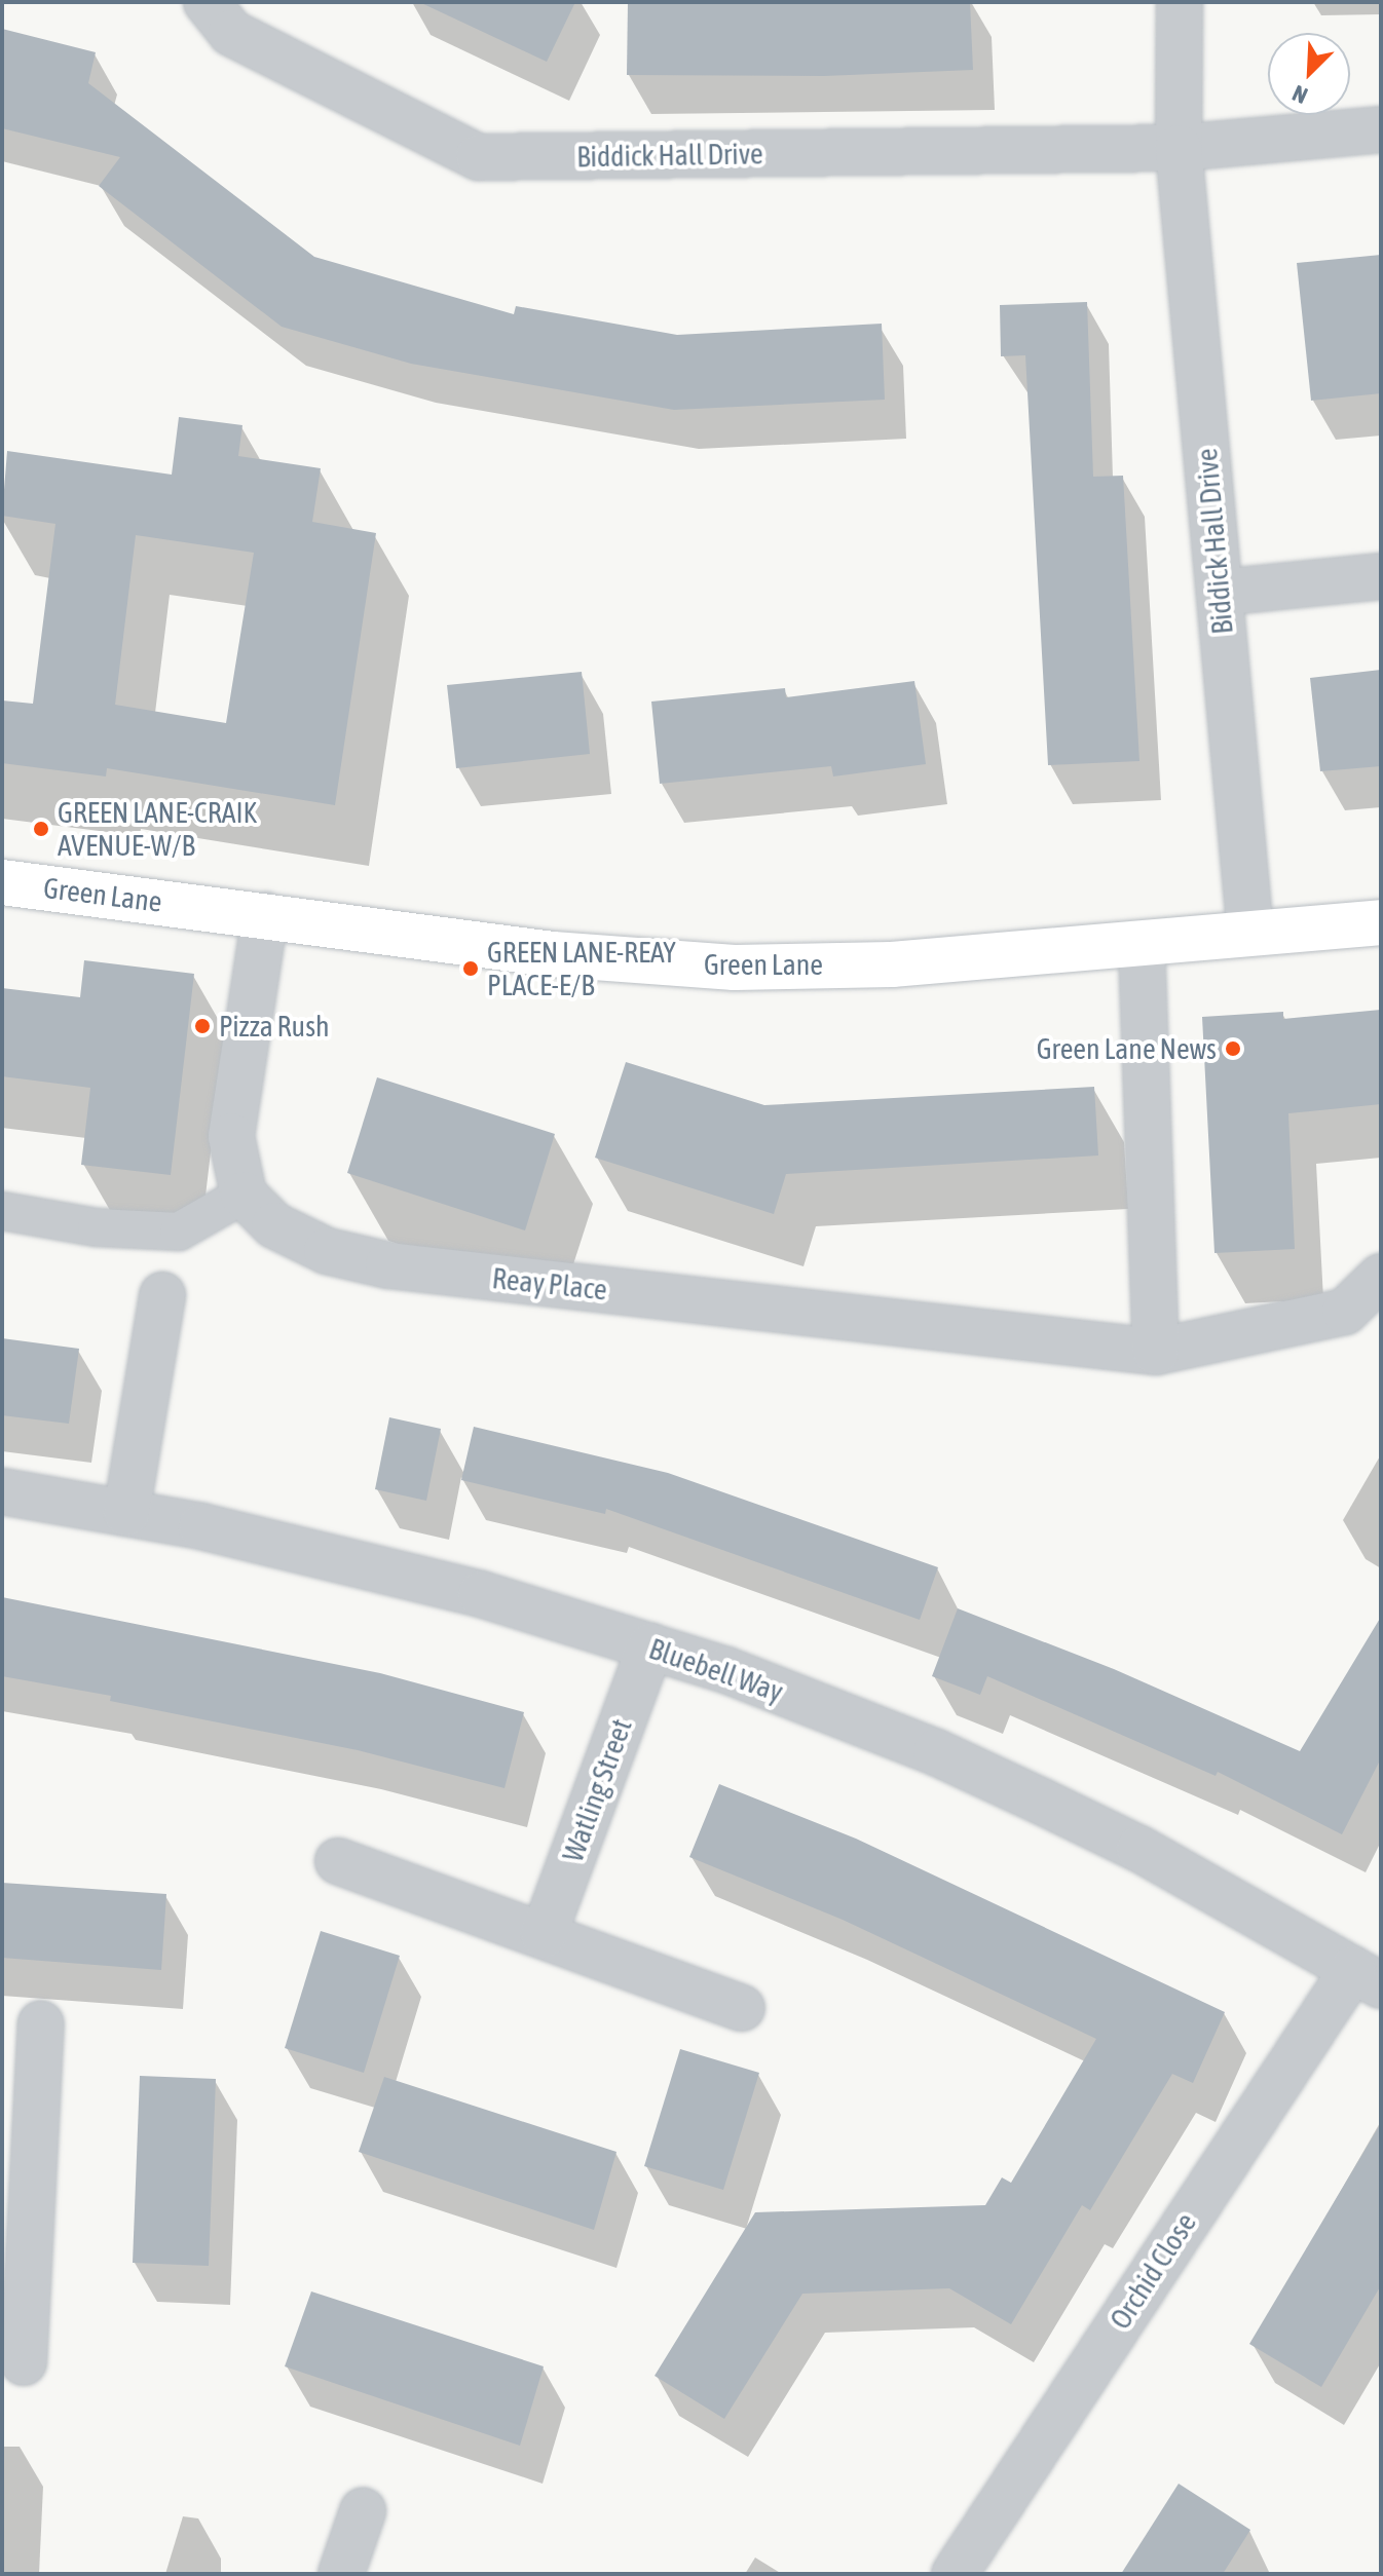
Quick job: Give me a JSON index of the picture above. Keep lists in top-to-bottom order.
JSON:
{
  "streets": {
    "street": [
      "Biddick Hall Drive",
      "Green Lane",
      "Reay Place",
      "Bluebell Way",
      "Watling Street",
      "Orchid Close"
    ]
  },
  "crossings": [
    ["Biddick Hall Drive", "Green Lane"],
    ["Bluebell Way", "Watling Street"],
    ["Bluebell Way", "Orchid Close"]
  ],
  "places": [
    "GREEN LANE-CRAIK AVENUE-W/B",
    "GREEN LANE-REAY PLACE-E/B",
    "Pizza Rush",
    "Green Lane News"
  ],
  "north": "bottom left"
}
